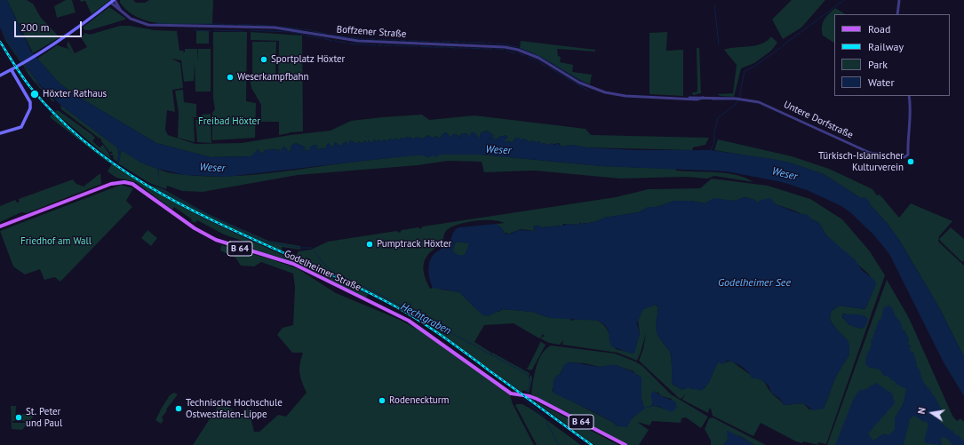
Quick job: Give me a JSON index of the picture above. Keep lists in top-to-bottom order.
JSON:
{
  "streets": {
    "main road": ["B 64", "Godelheimer Straße"],
    "street": ["Boffzener Straße", "Untere Dorfstraße"]
  },
  "crossings": [
    ["Boffzener Straße", "Untere Dorfstraße"]
  ],
  "water": ["Weser", "Godelheimer See", "Hechtgraben"],
  "parks": ["Freibad Höxter", "Friedhof am Wall"],
  "places": [
    "Sportplatz Höxter",
    "Weserkampfbahn",
    "Höxter Rathaus",
    "Türkisch-Islamischer Kulturverein",
    "Pumptrack Höxter",
    "Rodeneckturm",
    "Technische Hochschule Ostwestfalen-Lippe",
    "St. Peter und Paul"
  ],
  "legend": [
    "Road",
    "Railway",
    "Park",
    "Water"
  ],
  "scale_bar": "200 m",
  "north": "left"
}
